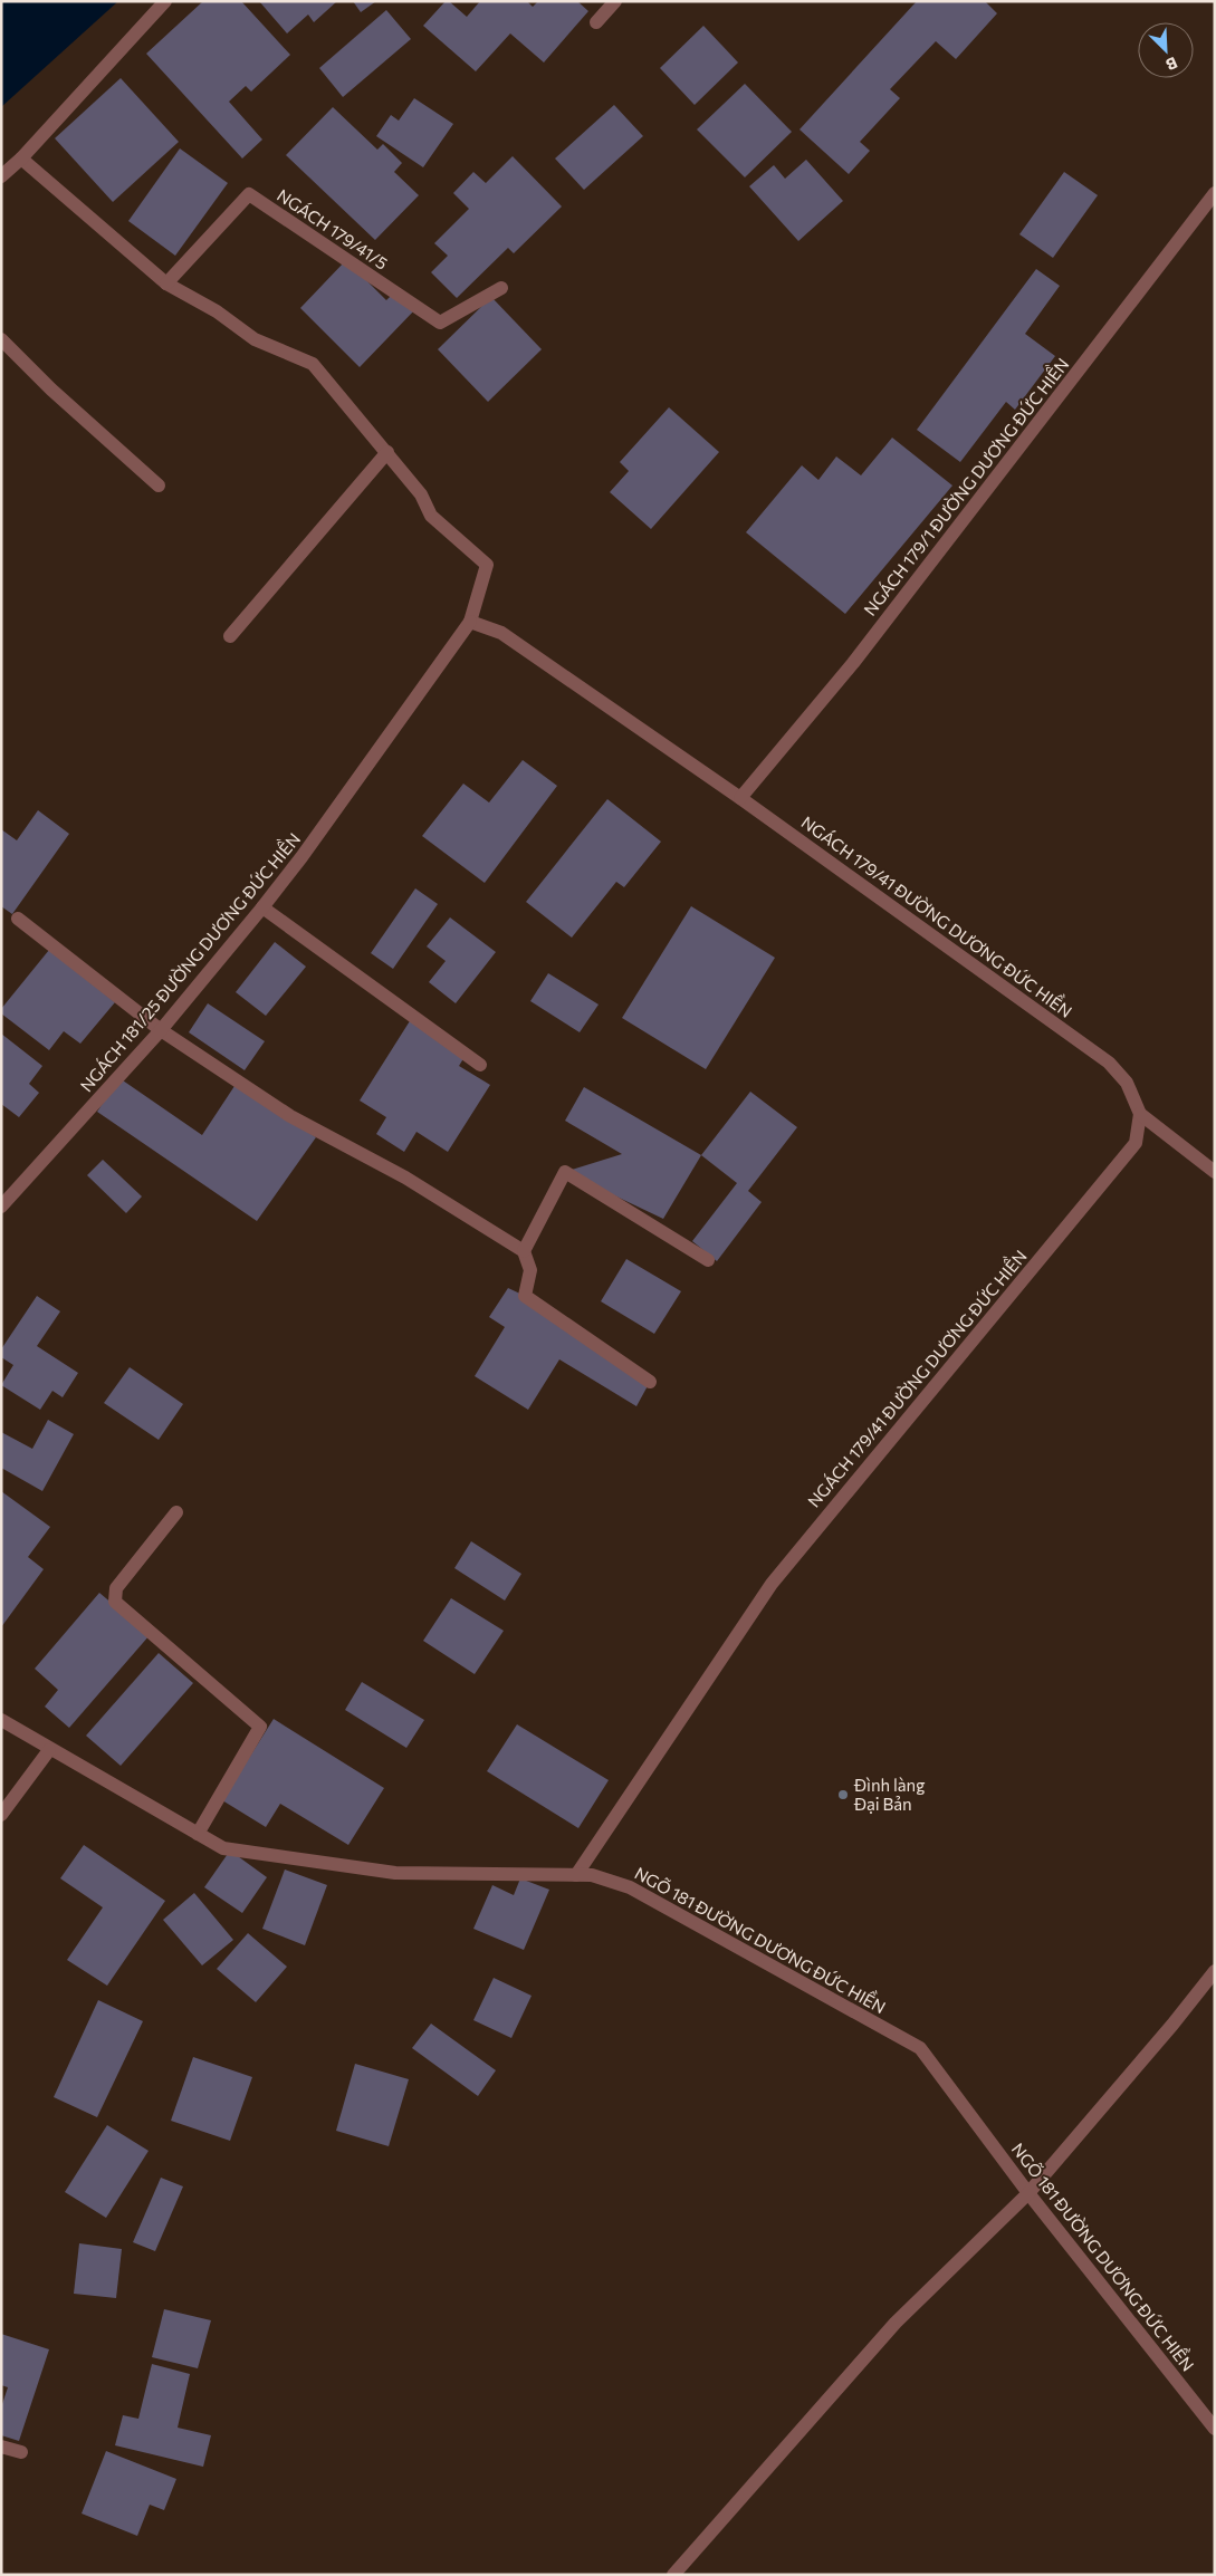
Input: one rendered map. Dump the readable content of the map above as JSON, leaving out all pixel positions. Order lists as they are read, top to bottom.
{
  "streets": {
    "street": [
      "NGÁCH 179/41/5",
      "NGÁCH 179/1 ĐƯỜNG DƯƠNG ĐỨC HIỀN",
      "NGÁCH 179/41 ĐƯỜNG DƯƠNG ĐỨC HIỀN",
      "NGÁCH 181/25 ĐƯỜNG DƯƠNG ĐỨC HIỀN",
      "NGÕ 181 ĐƯỜNG DƯƠNG ĐỨC HIỀN"
    ]
  },
  "crossings": [
    ["NGÁCH 179/1 ĐƯỜNG DƯƠNG ĐỨC HIỀN", "NGÁCH 179/41 ĐƯỜNG DƯƠNG ĐỨC HIỀN"],
    ["NGÁCH 179/41 ĐƯỜNG DƯƠNG ĐỨC HIỀN", "NGÁCH 181/25 ĐƯỜNG DƯƠNG ĐỨC HIỀN"],
    ["NGÁCH 179/41 ĐƯỜNG DƯƠNG ĐỨC HIỀN", "NGÕ 181 ĐƯỜNG DƯƠNG ĐỨC HIỀN"]
  ],
  "places": ["Đình làng Đại Bản"],
  "north": "bottom right"
}
